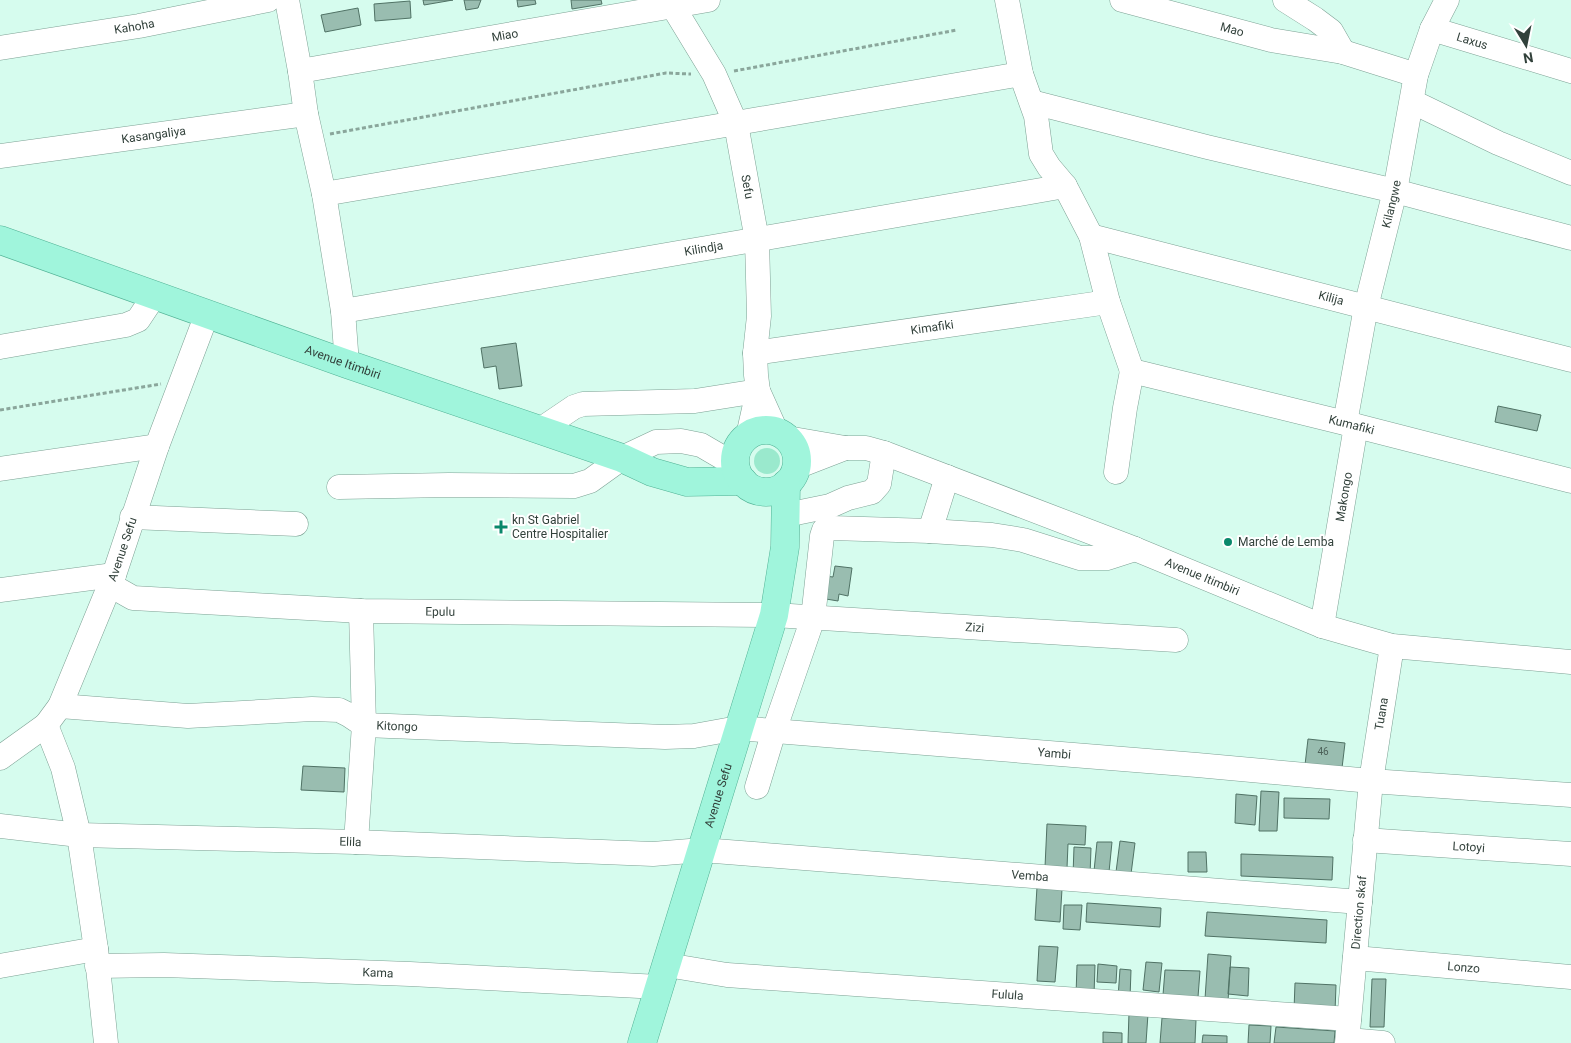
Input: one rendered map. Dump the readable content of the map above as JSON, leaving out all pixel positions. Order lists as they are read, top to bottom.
{
  "streets": {
    "main road": ["Avenue Itimbiri", "Avenue Sefu"],
    "street": [
      "Kahoha",
      "Mao",
      "Miao",
      "Laxus",
      "Kasangaliya",
      "Sefu",
      "Kilangwe",
      "Kilindja",
      "Kilija",
      "Kimafiki",
      "Kumafiki",
      "Makongo",
      "Epulu",
      "Zizi",
      "Tuana",
      "Kitongo",
      "Yambi",
      "Elila",
      "Lotoyi",
      "Vemba",
      "Direction skaf",
      "Lonzo",
      "Kama",
      "Fulula"
    ]
  },
  "crossings": [
    ["Mao", "Kilangwe"],
    ["Miao", "Sefu"],
    ["Laxus", "Kilangwe"],
    ["Sefu", "Kilindja"],
    ["Sefu", "Kimafiki"],
    ["Kilangwe", "Kilija"],
    ["Kilangwe", "Kumafiki"],
    ["Kilangwe", "Makongo"],
    ["Avenue Itimbiri", "Makongo"],
    ["Avenue Itimbiri", "Avenue Sefu"],
    ["Avenue Itimbiri", "Tuana"],
    ["Kumafiki", "Makongo"],
    ["Avenue Sefu", "Epulu"],
    ["Avenue Sefu", "Zizi"],
    ["Avenue Sefu", "Kitongo"],
    ["Avenue Sefu", "Yambi"],
    ["Avenue Sefu", "Elila"],
    ["Avenue Sefu", "Vemba"],
    ["Avenue Sefu", "Kama"],
    ["Avenue Sefu", "Fulula"],
    ["Epulu", "Zizi"],
    ["Tuana", "Yambi"],
    ["Tuana", "Direction skaf"],
    ["Kitongo", "Yambi"],
    ["Yambi", "Direction skaf"],
    ["Elila", "Vemba"],
    ["Lotoyi", "Direction skaf"],
    ["Vemba", "Direction skaf"],
    ["Direction skaf", "Lonzo"],
    ["Direction skaf", "Fulula"],
    ["Kama", "Fulula"]
  ],
  "places": {
    "health": ["kn St Gabriel Centre Hospitalier"],
    "other": ["Marché de Lemba"]
  },
  "house_numbers": ["46"],
  "north": "bottom"
}
